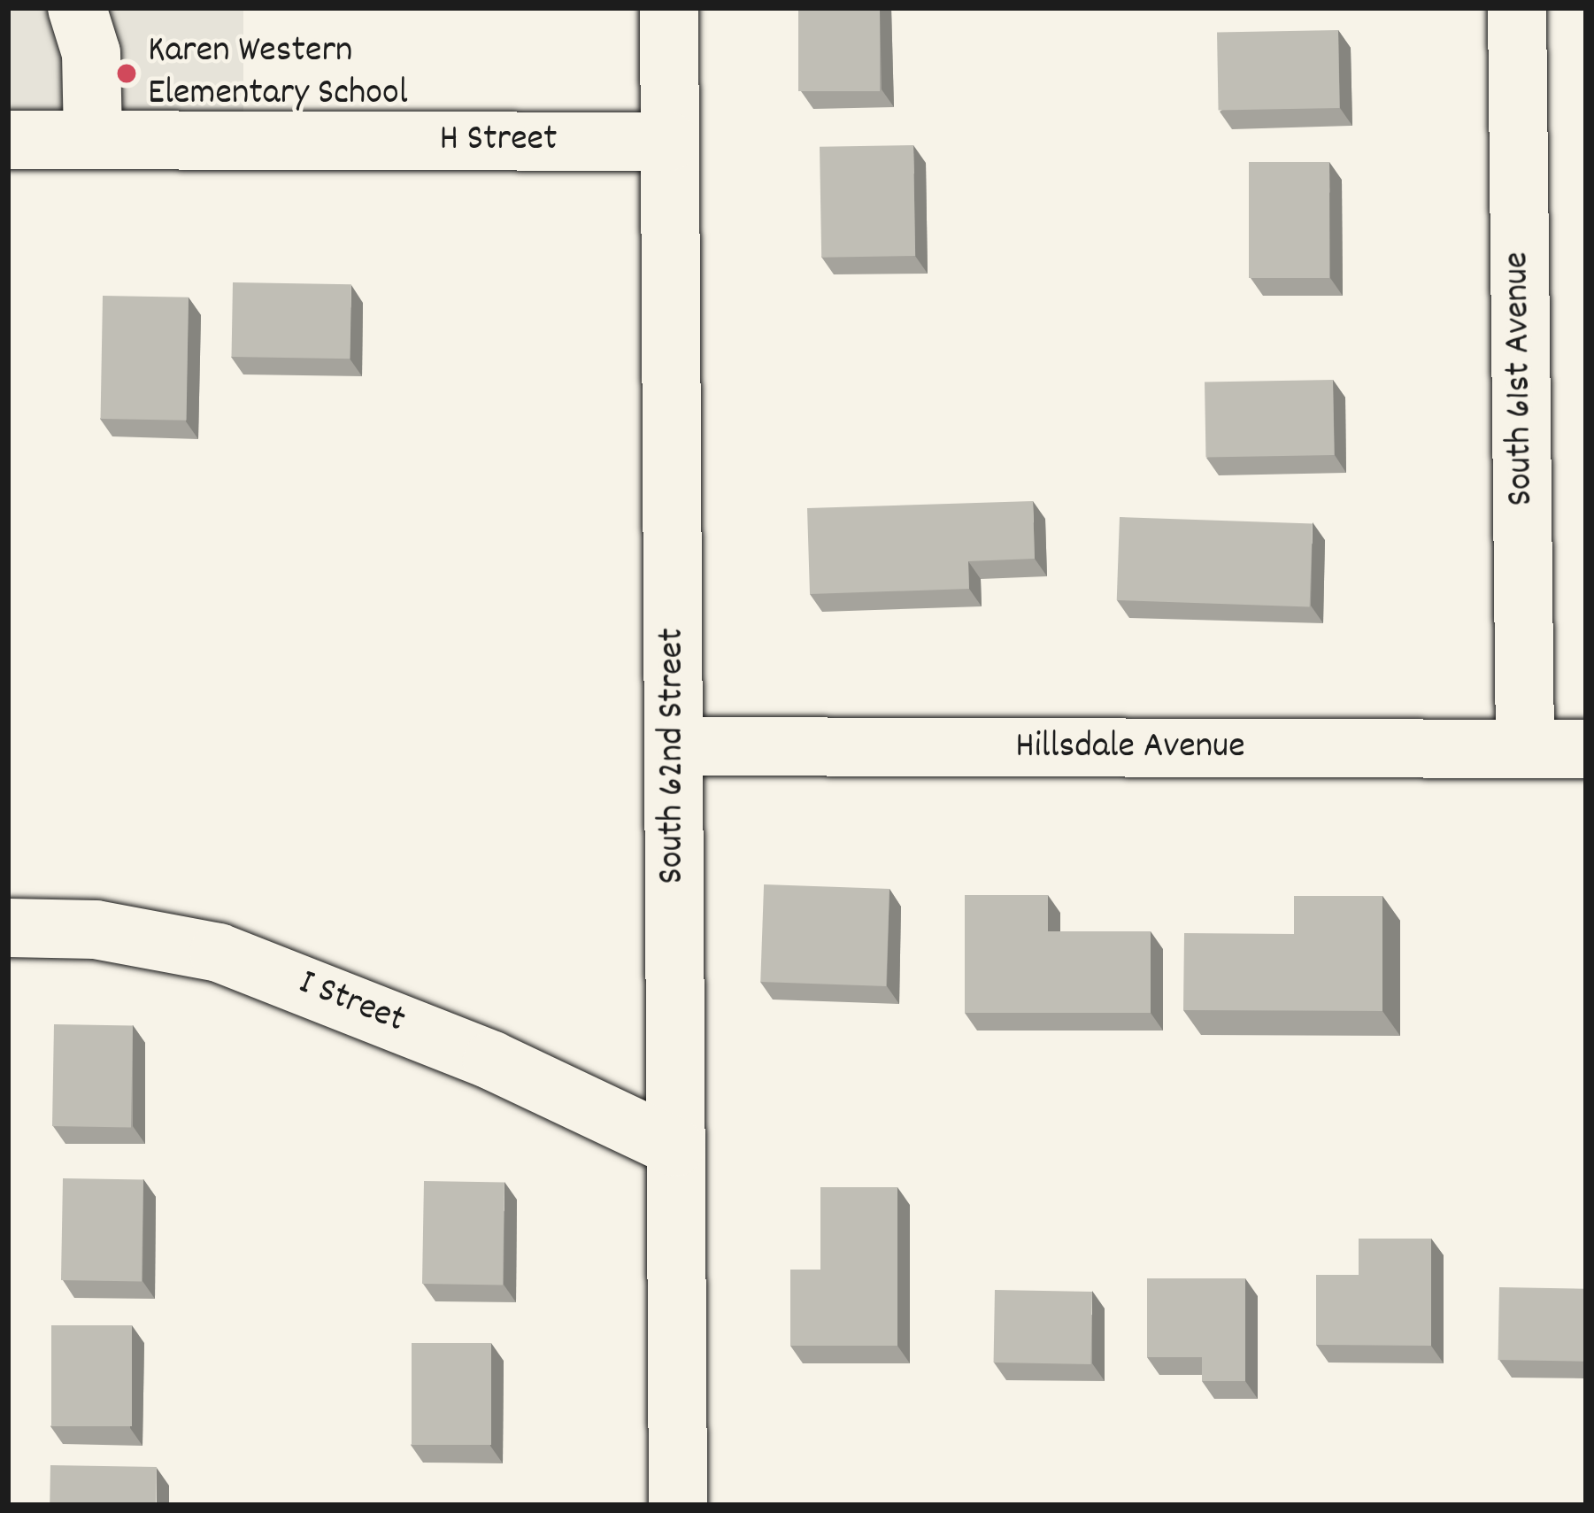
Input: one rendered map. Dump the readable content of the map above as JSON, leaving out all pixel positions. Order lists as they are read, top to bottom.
{
  "streets": {
    "street": [
      "H Street",
      "South 61st Avenue",
      "Hillsdale Avenue",
      "South 62nd Street",
      "I Street"
    ]
  },
  "crossings": [
    ["H Street", "South 62nd Street"],
    ["South 61st Avenue", "Hillsdale Avenue"],
    ["Hillsdale Avenue", "South 62nd Street"],
    ["South 62nd Street", "I Street"]
  ],
  "places": ["Karen Western Elementary School"]
}
